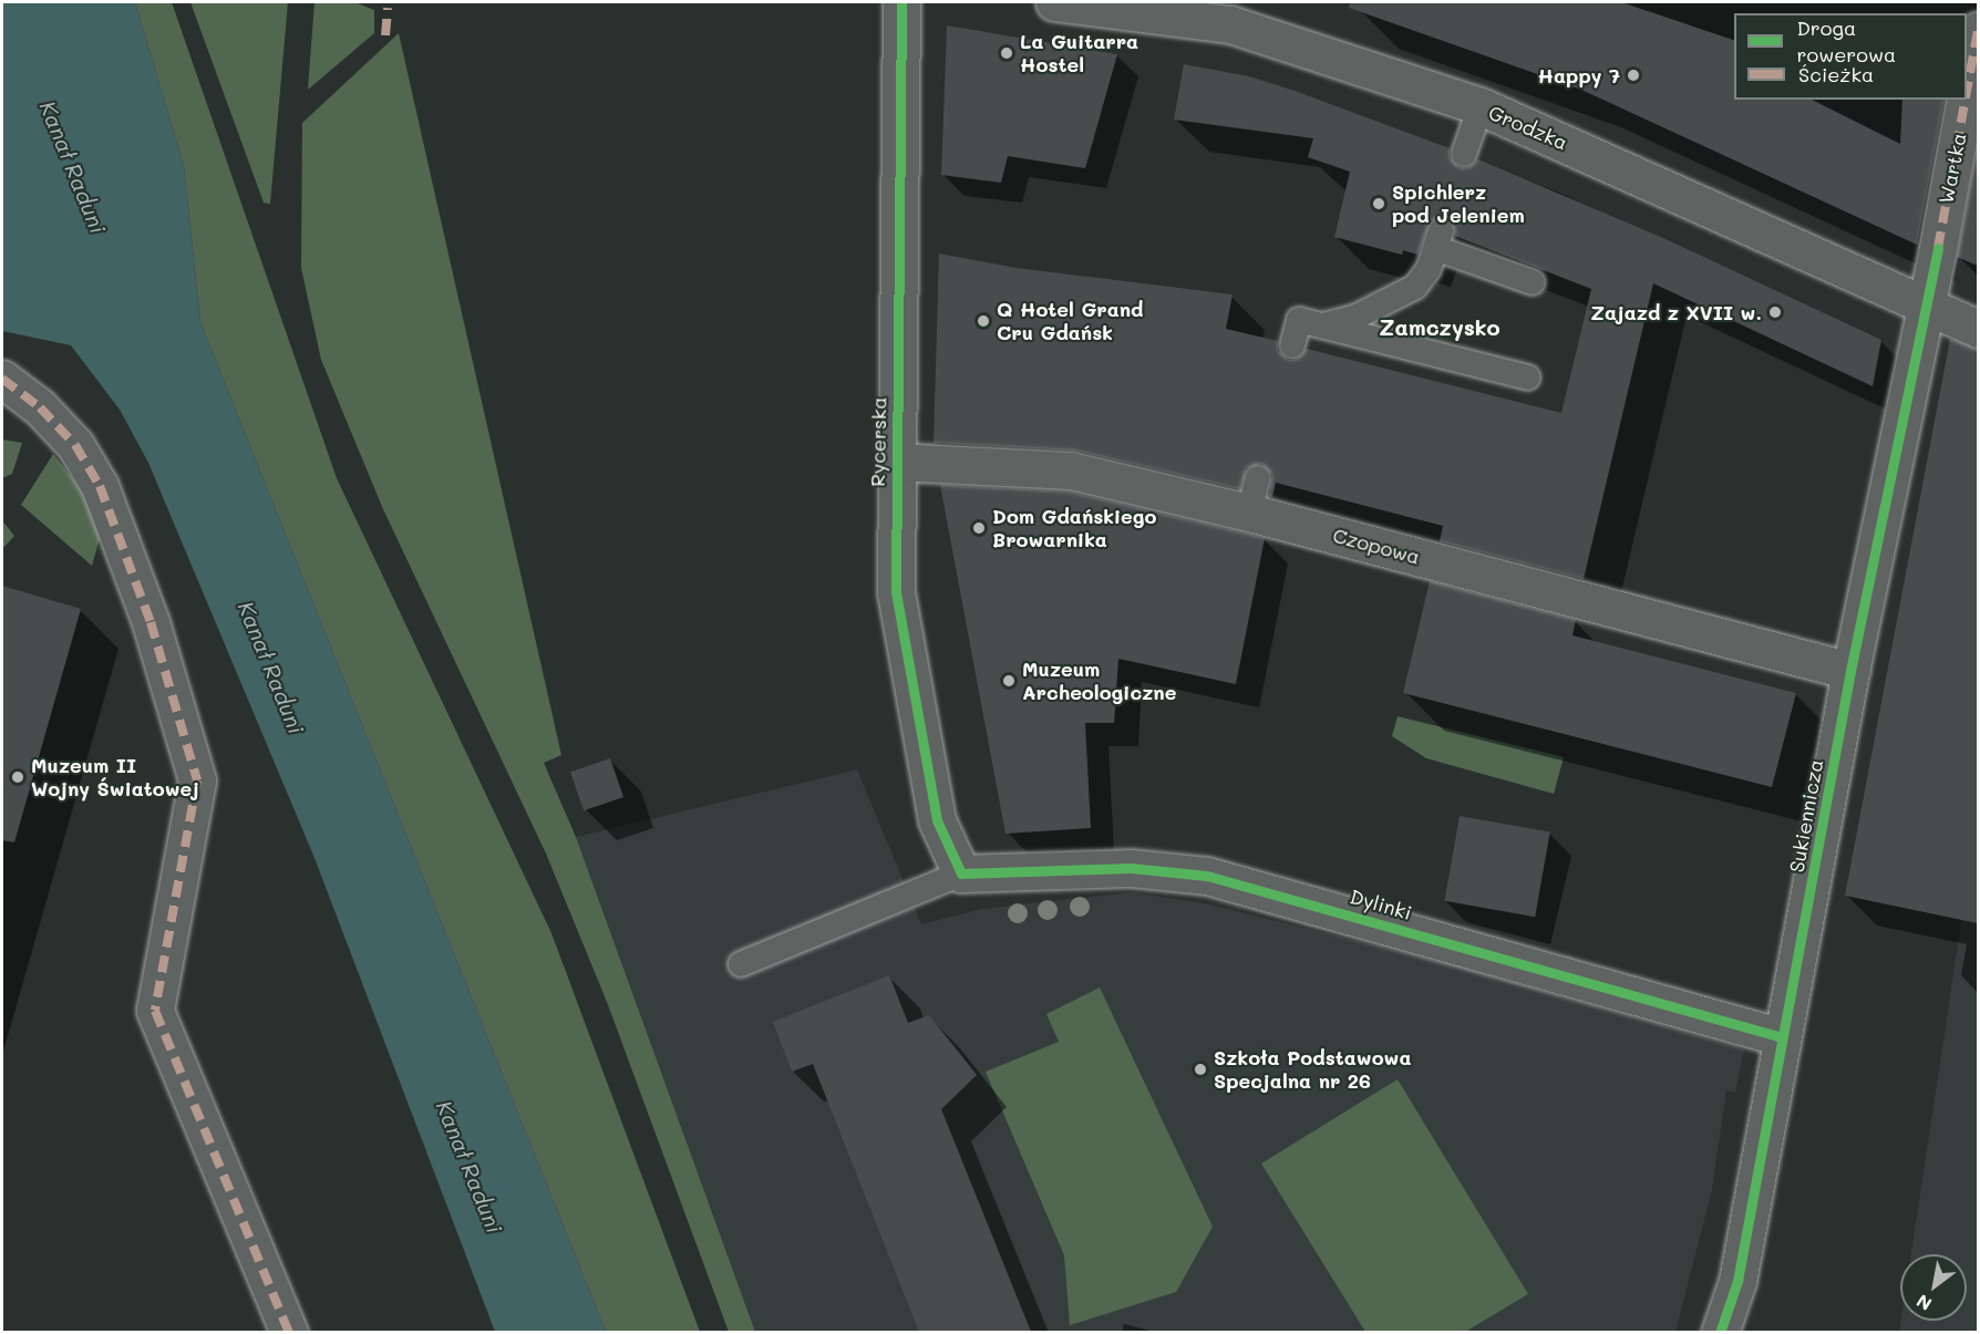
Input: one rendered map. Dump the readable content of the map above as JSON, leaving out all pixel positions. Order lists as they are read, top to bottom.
{
  "streets": {
    "street": [
      "Grodzka",
      "Wartka",
      "Rycerska",
      "Czopowa",
      "Sukiennicza",
      "Dylinki"
    ]
  },
  "crossings": [
    ["Grodzka", "Wartka"],
    ["Grodzka", "Sukiennicza"],
    ["Wartka", "Sukiennicza"],
    ["Rycerska", "Czopowa"],
    ["Rycerska", "Dylinki"],
    ["Czopowa", "Sukiennicza"],
    ["Sukiennicza", "Dylinki"]
  ],
  "districts": ["Zamczysko"],
  "water": ["Kanał Raduni"],
  "places": [
    "La Guitarra Hostel",
    "Happy 7",
    "Spichlerz pod Jeleniem",
    "Zajazd z XVII w.",
    "Q Hotel Grand Cru Gdańsk",
    "Dom Gdańskiego Browarnika",
    "Muzeum Archeologiczne",
    "Muzeum II Wojny Światowej",
    "Szkoła Podstawowa Specjalna nr 26"
  ],
  "legend": ["Droga rowerowa", "Ścieżka"],
  "north": "bottom left"
}
